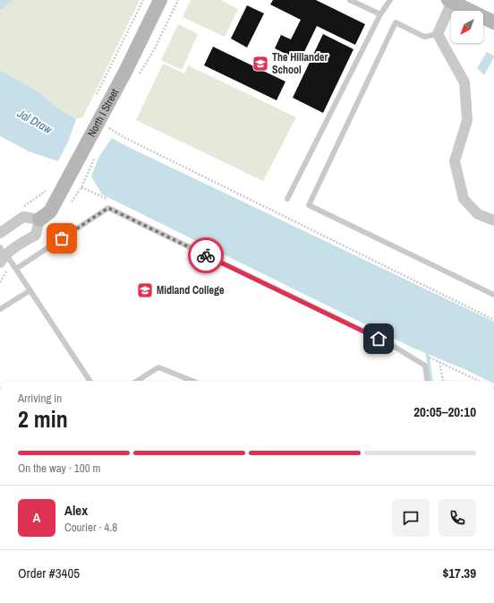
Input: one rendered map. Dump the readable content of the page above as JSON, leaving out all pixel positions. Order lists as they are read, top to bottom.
{
  "streets": {
    "street": ["North I Street"]
  },
  "water": ["Jal Draw"],
  "places": {
    "school or university": ["The Hillander School", "Midland College"]
  },
  "north": "bottom left",
  "page": {
    "heading": ["2 min", "Arriving in", "20:05–20:10"],
    "panel": [
      "Alex",
      "Courier · 4.8",
      "Order #3405",
      "$17.39"
    ],
    "bar": "On the way · 100 m",
    "round": "A"
  }
}
